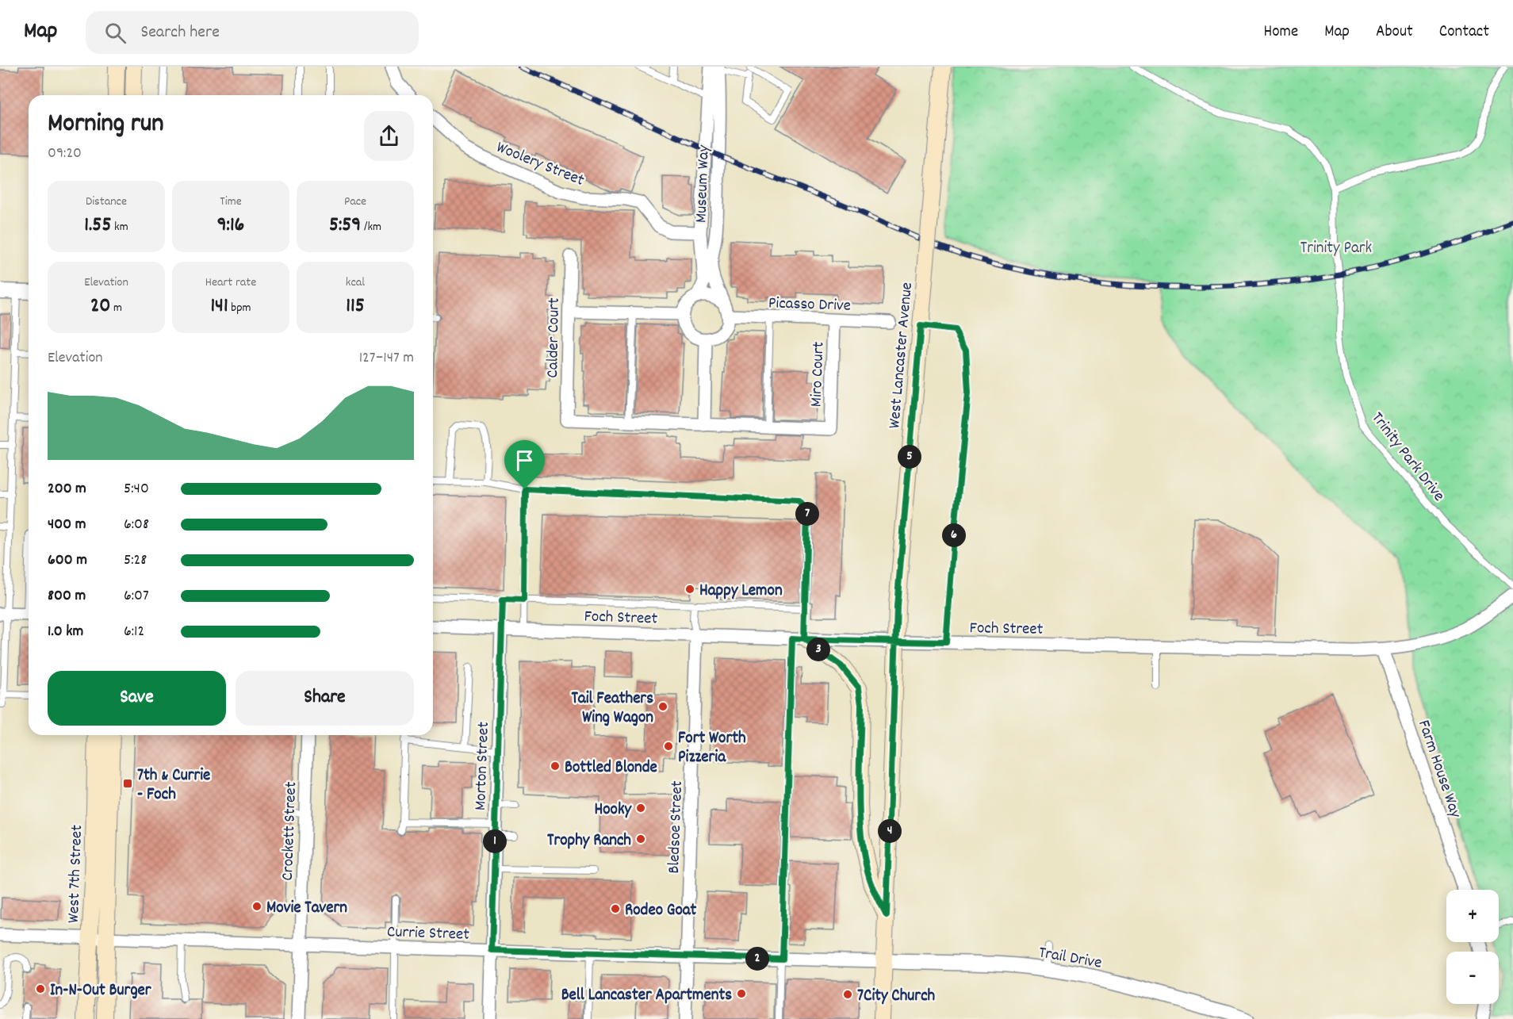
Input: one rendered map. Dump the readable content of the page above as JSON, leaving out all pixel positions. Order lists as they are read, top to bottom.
{
  "streets": {
    "main road": ["West Lancaster Avenue", "West 7th Street"],
    "street": [
      "Woolery Street",
      "Museum Way",
      "Picasso Drive",
      "Calder Court",
      "Miro Court",
      "Foch Street",
      "Morton Street",
      "Farm House Way",
      "Bledsoe Street",
      "Crockett Street",
      "Currie Street",
      "Trail Drive"
    ],
    "lane": ["Trinity Park Drive"]
  },
  "crossings": [
    ["Woolery Street", "Museum Way"],
    ["Museum Way", "Picasso Drive"],
    ["Picasso Drive", "Miro Court"],
    ["West Lancaster Avenue", "Currie Street"],
    ["West Lancaster Avenue", "Trail Drive"],
    ["Foch Street", "Morton Street"],
    ["Foch Street", "Farm House Way"],
    ["Foch Street", "Bledsoe Street"],
    ["Morton Street", "Currie Street"],
    ["Bledsoe Street", "Currie Street"],
    ["Crockett Street", "Currie Street"],
    ["West 7th Street", "Currie Street"],
    ["Currie Street", "Trail Drive"]
  ],
  "parks": ["Trinity Park"],
  "places": {
    "other": [
      "Happy Lemon",
      "Tail Feathers Wing Wagon",
      "Fort Worth Pizzeria",
      "Bottled Blonde",
      "Hooky",
      "Trophy Ranch",
      "Movie Tavern",
      "Rodeo Goat",
      "In-N-Out Burger",
      "Bell Lancaster Apartments",
      "7City Church"
    ],
    "transit": ["7th & Currie - Foch"]
  },
  "page": {
    "header": "Map",
    "search": "Search here",
    "nav": [
      "Home",
      "Map",
      "About",
      "Contact"
    ],
    "heading": ["Morning run", "09:20"],
    "stats": [
      ["Distance", "1.55 km"],
      ["Time", "9:16"],
      ["Pace", "5:59 /km"],
      ["Elevation", "20 m"],
      ["Heart rate", "141 bpm"],
      ["kcal", "115"]
    ],
    "chart": ["Elevation", "127–147 m"],
    "pins": [
      "5",
      "7",
      "6",
      "3",
      "4",
      "1",
      "2"
    ],
    "list": [
      {
        "name": "200 m",
        "note": "5:40"
      },
      {
        "name": "400 m",
        "note": "6:08"
      },
      {
        "name": "600 m",
        "note": "5:28"
      },
      {
        "name": "800 m",
        "note": "6:07"
      },
      {
        "name": "1.0 km",
        "note": "6:12"
      }
    ],
    "buttons": ["Save", "Share"],
    "map_buttons": ["+", "−"]
  }
}
